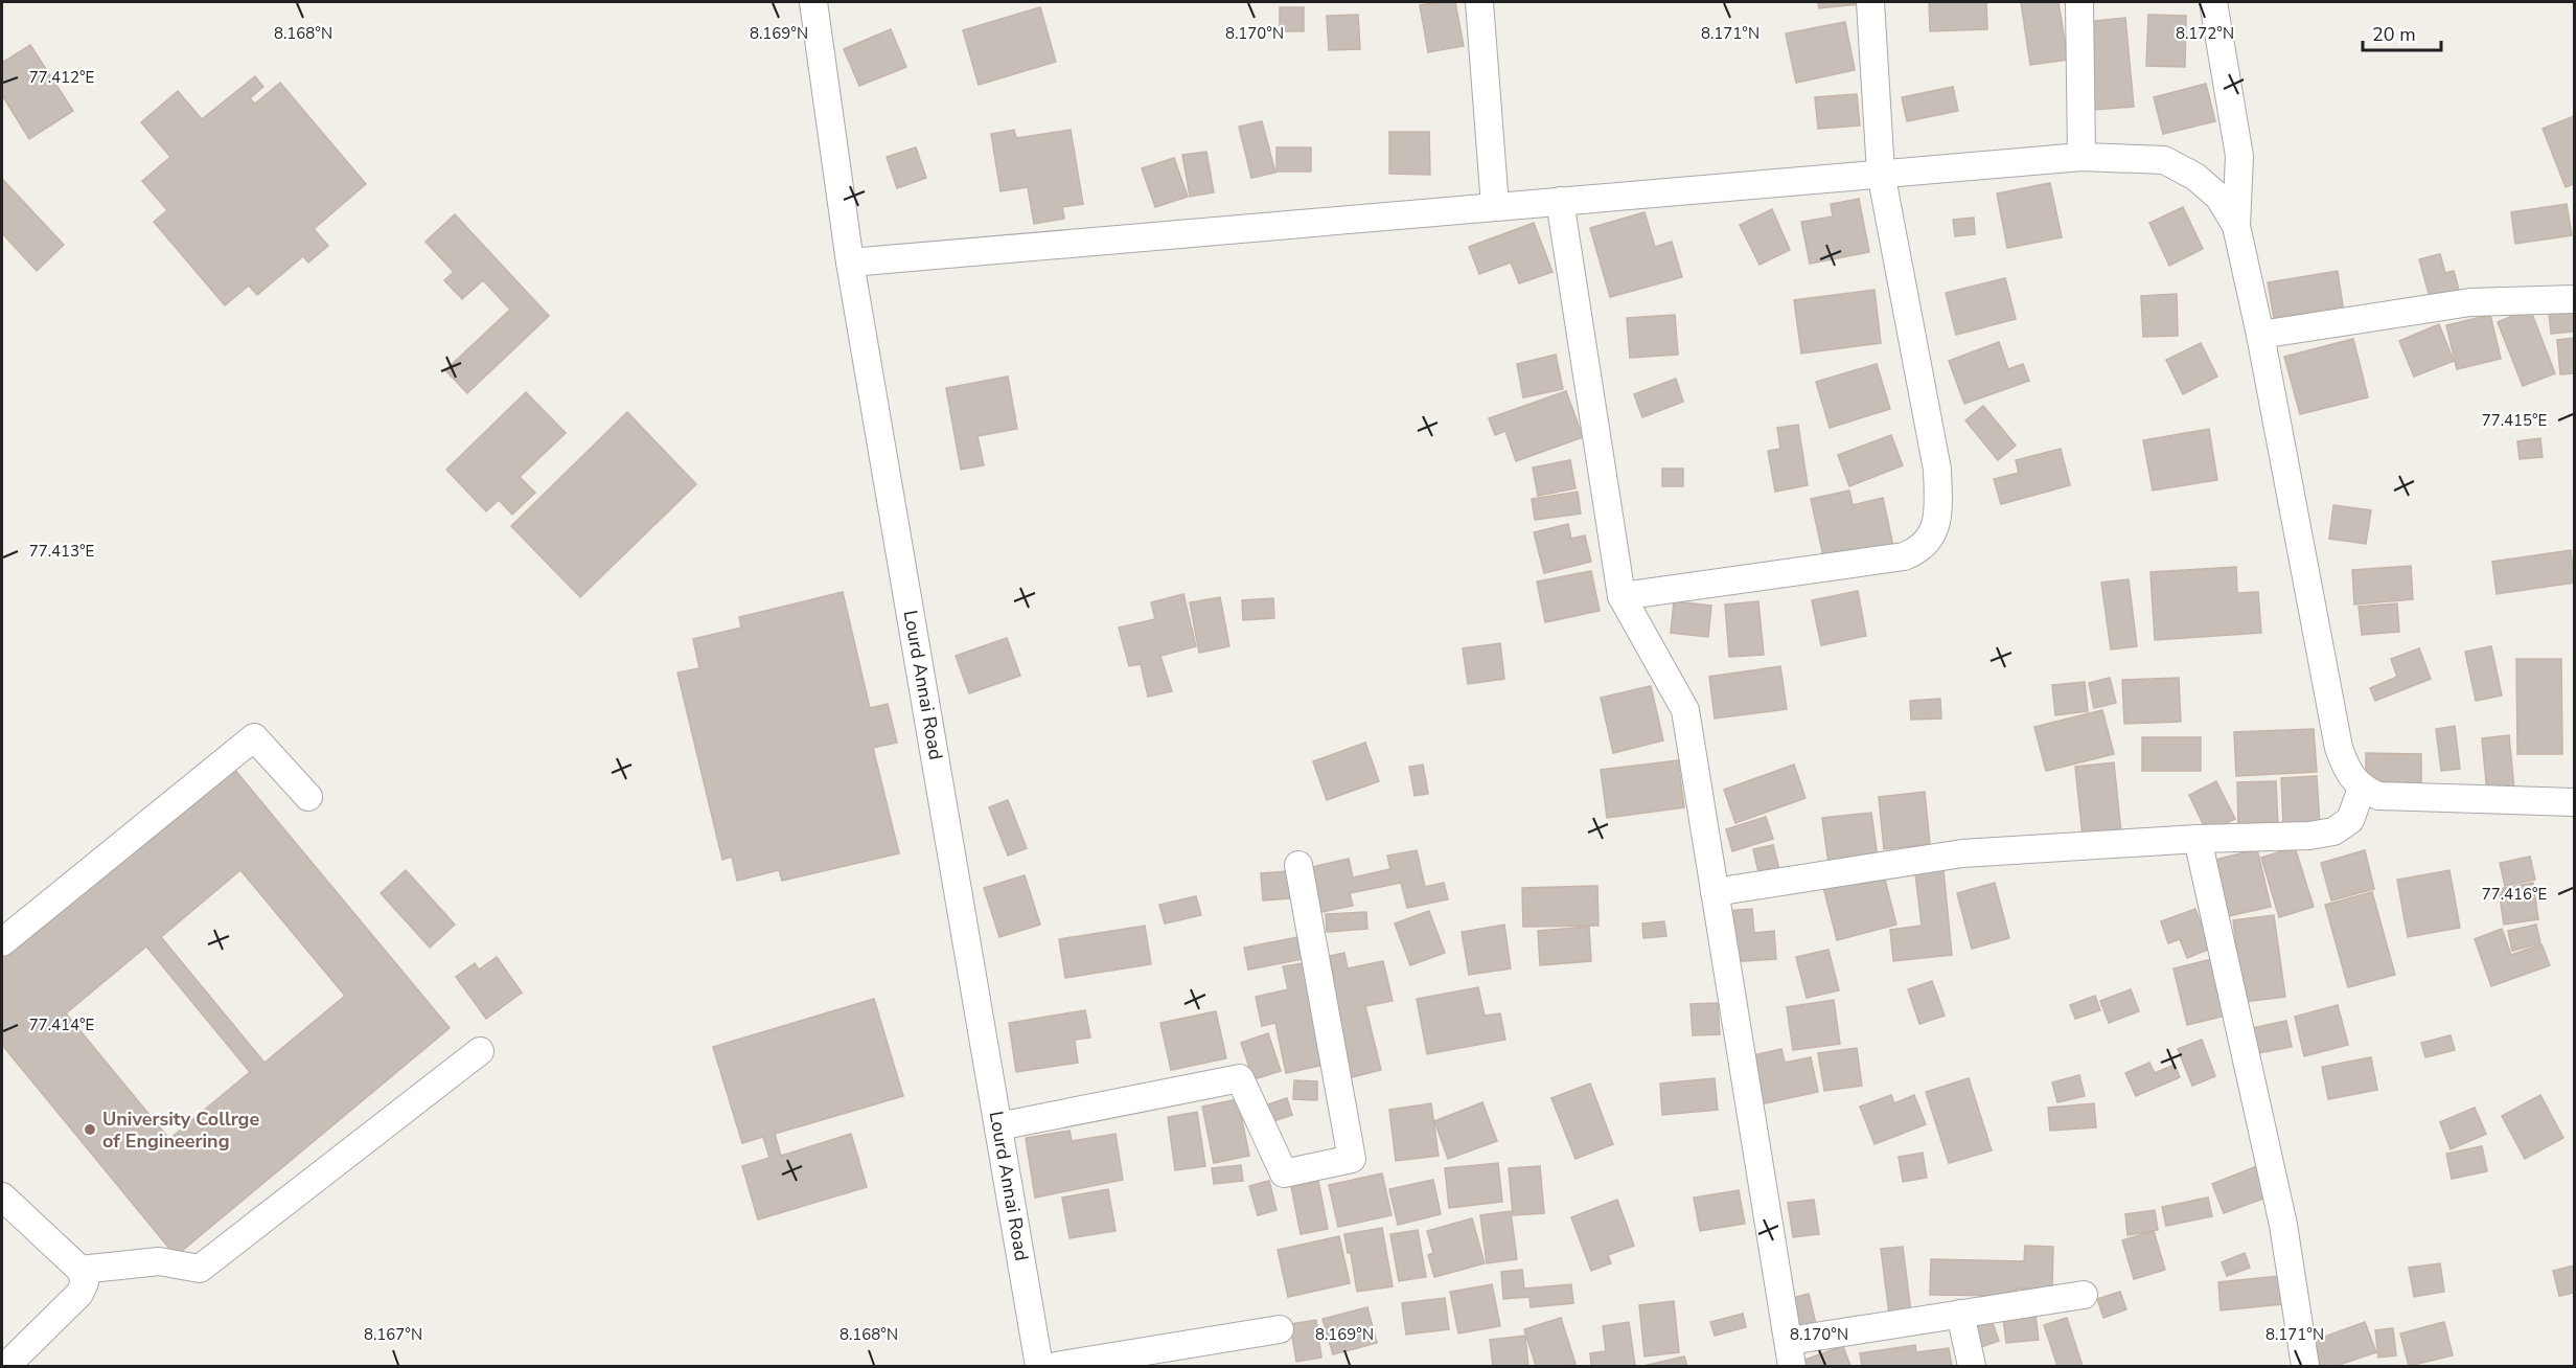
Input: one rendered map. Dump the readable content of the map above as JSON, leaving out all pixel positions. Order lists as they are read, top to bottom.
{
  "streets": {
    "street": ["Lourd Annai Road"]
  },
  "places": ["University Collrge of Engineering"],
  "scale_bar": "20 m",
  "coordinates": [
    "8.168°N",
    "8.169°N",
    "8.170°N",
    "8.171°N",
    "8.172°N",
    "77.412°E",
    "77.415°E",
    "77.413°E",
    "77.416°E",
    "77.414°E",
    "8.167°N"
  ]
}
